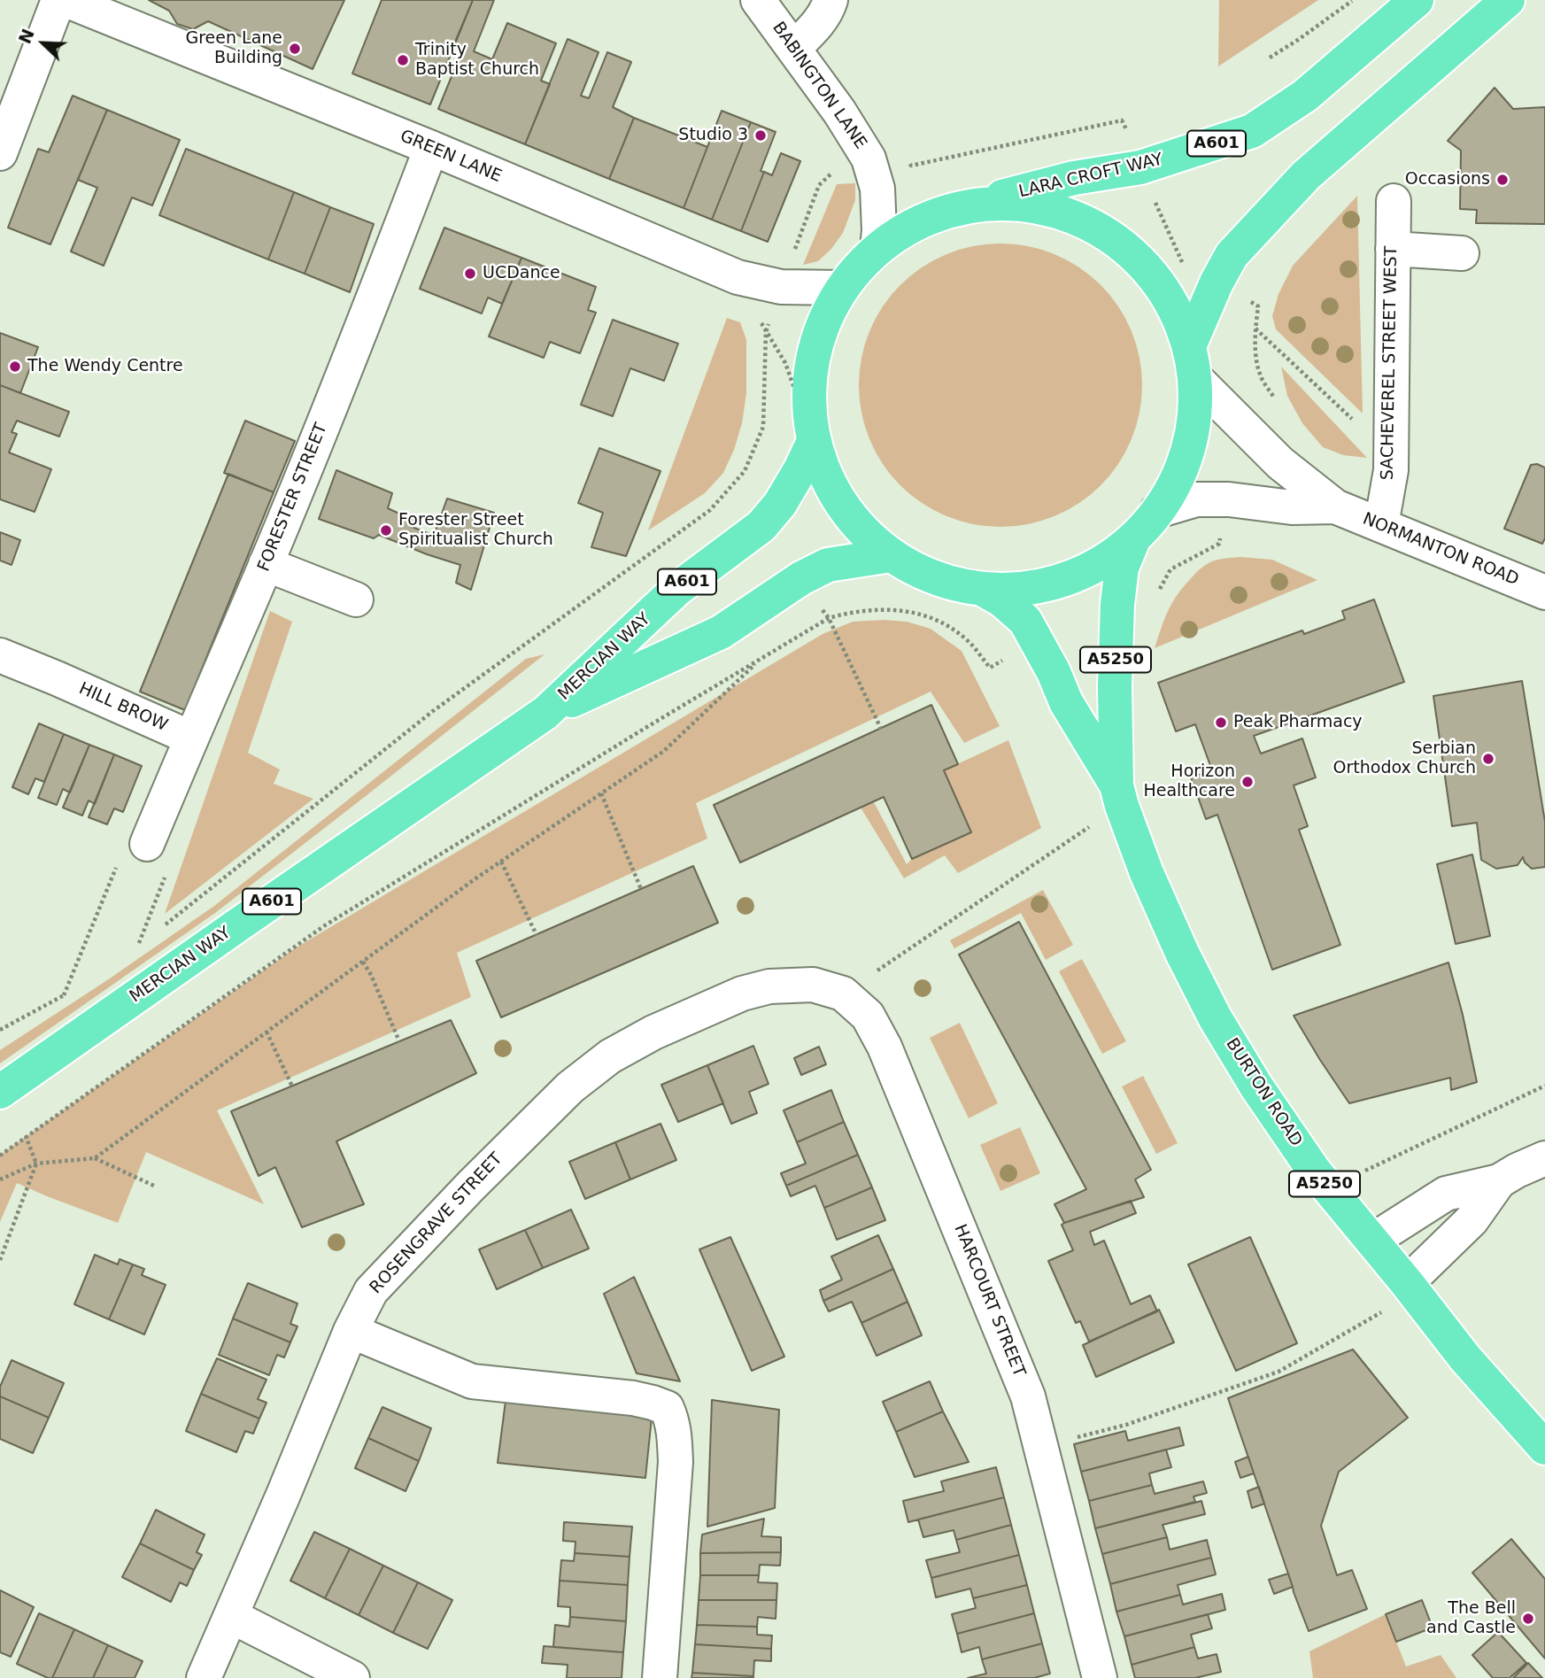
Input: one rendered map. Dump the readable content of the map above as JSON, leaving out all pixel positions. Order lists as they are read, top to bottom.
{
  "streets": {
    "main road": [
      "A601",
      "LARA CROFT WAY",
      "MERCIAN WAY",
      "A5250",
      "BURTON ROAD"
    ],
    "street": [
      "BABINGTON LANE",
      "GREEN LANE",
      "SACHEVEREL STREET WEST",
      "FORESTER STREET",
      "NORMANTON ROAD",
      "HILL BROW",
      "ROSENGRAVE STREET",
      "HARCOURT STREET"
    ]
  },
  "crossings": [
    ["BABINGTON LANE", "A601"],
    ["A601", "GREEN LANE"],
    ["A601", "LARA CROFT WAY"],
    ["A601", "MERCIAN WAY"],
    ["A601", "BURTON ROAD"],
    ["GREEN LANE", "FORESTER STREET"],
    ["SACHEVEREL STREET WEST", "NORMANTON ROAD"],
    ["FORESTER STREET", "HILL BROW"],
    ["ROSENGRAVE STREET", "HARCOURT STREET"]
  ],
  "places": [
    "Green Lane Building",
    "Trinity Baptist Church",
    "Studio 3",
    "Occasions",
    "UCDance",
    "The Wendy Centre",
    "Forester Street Spiritualist Church",
    "Peak Pharmacy",
    "Serbian Orthodox Church",
    "Horizon Healthcare",
    "The Bell and Castle"
  ],
  "north": "top left"
}
